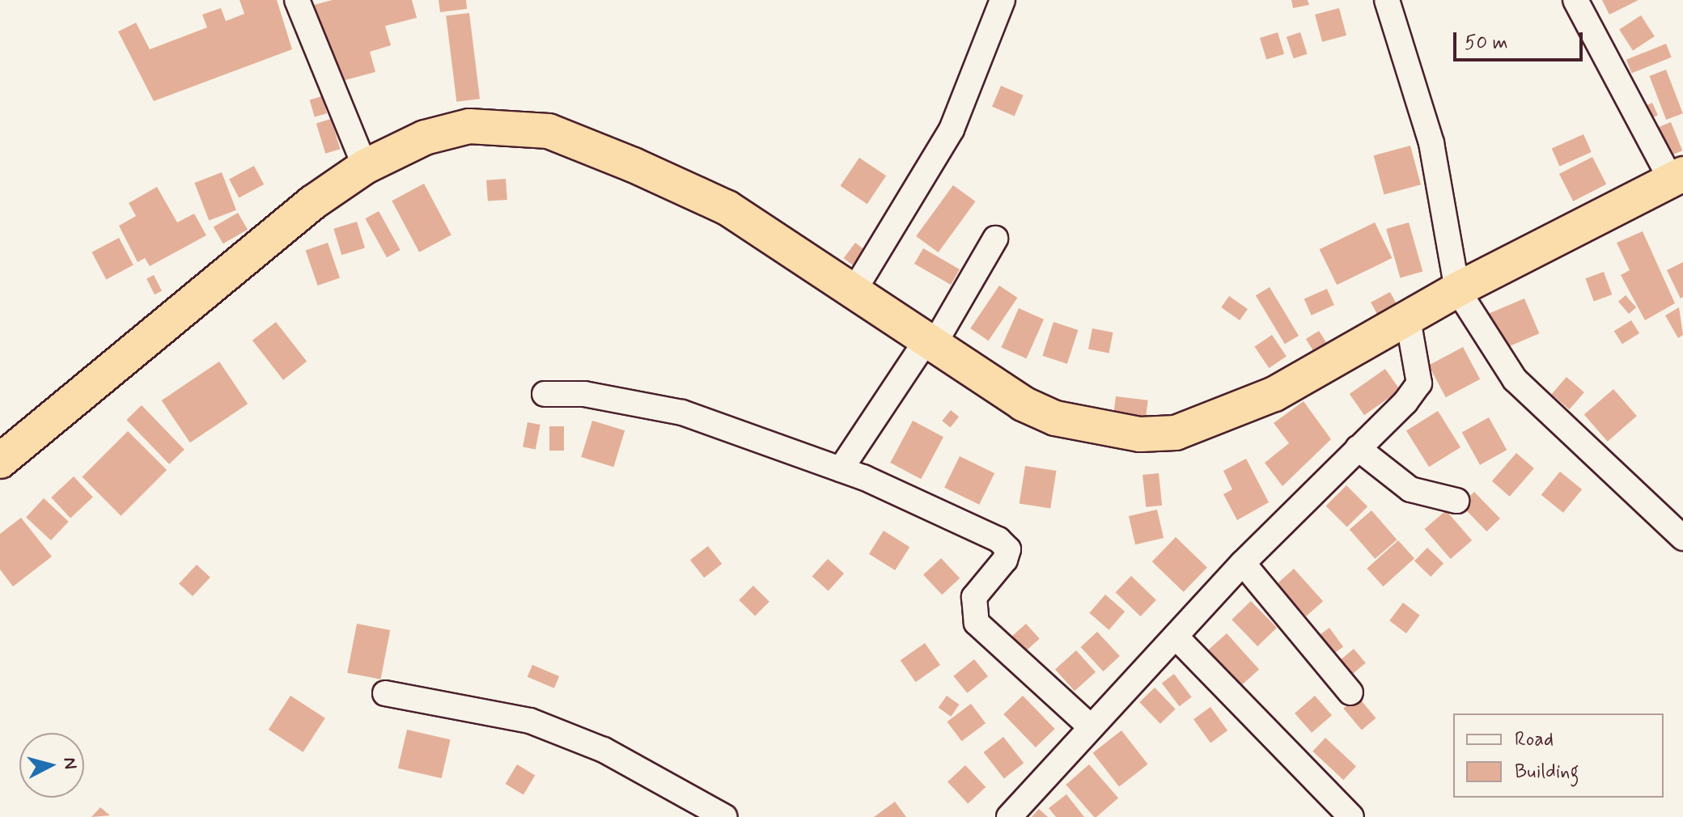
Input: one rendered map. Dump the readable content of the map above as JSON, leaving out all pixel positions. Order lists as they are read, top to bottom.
{
  "legend": ["Road", "Building"],
  "scale_bar": "50 m",
  "north": "right"
}
